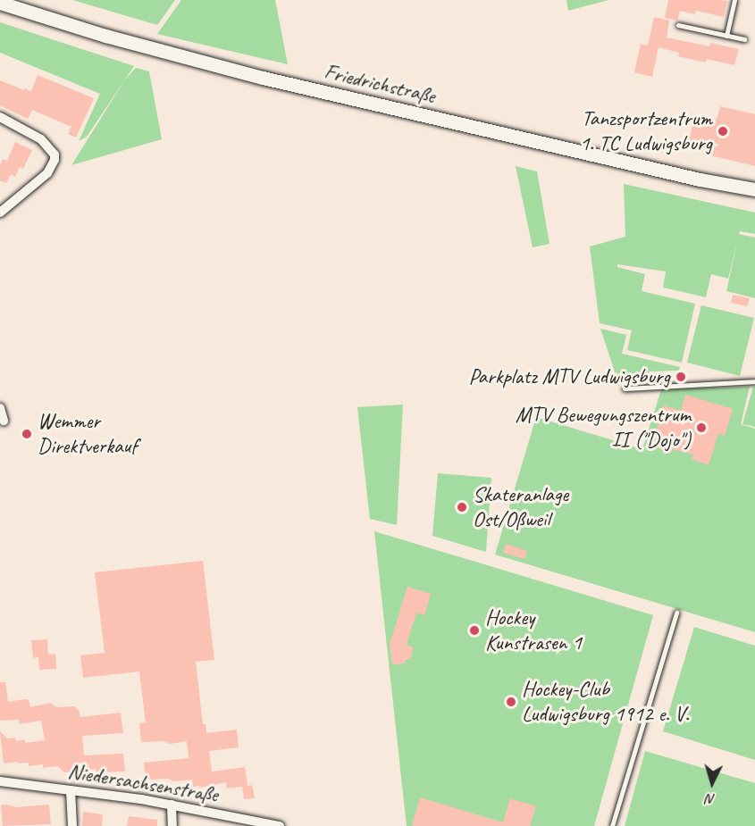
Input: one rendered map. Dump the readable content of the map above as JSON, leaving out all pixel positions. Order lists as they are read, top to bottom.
{
  "streets": {
    "main road": ["Friedrichstraße"],
    "street": ["Niedersachsenstraße"]
  },
  "places": [
    "Tanzsportzentrum 1. TC Ludwigsburg",
    "Parkplatz MTV Ludwigsburg",
    "MTV Bewegungszentrum II (\"Dojo\")",
    "Wemmer Direktverkauf",
    "Skateranlage Ost/Oßweil",
    "Hockey Kunstrasen 1",
    "Hockey-Club Ludwigsburg 1912 e. V."
  ],
  "north": "bottom"
}
